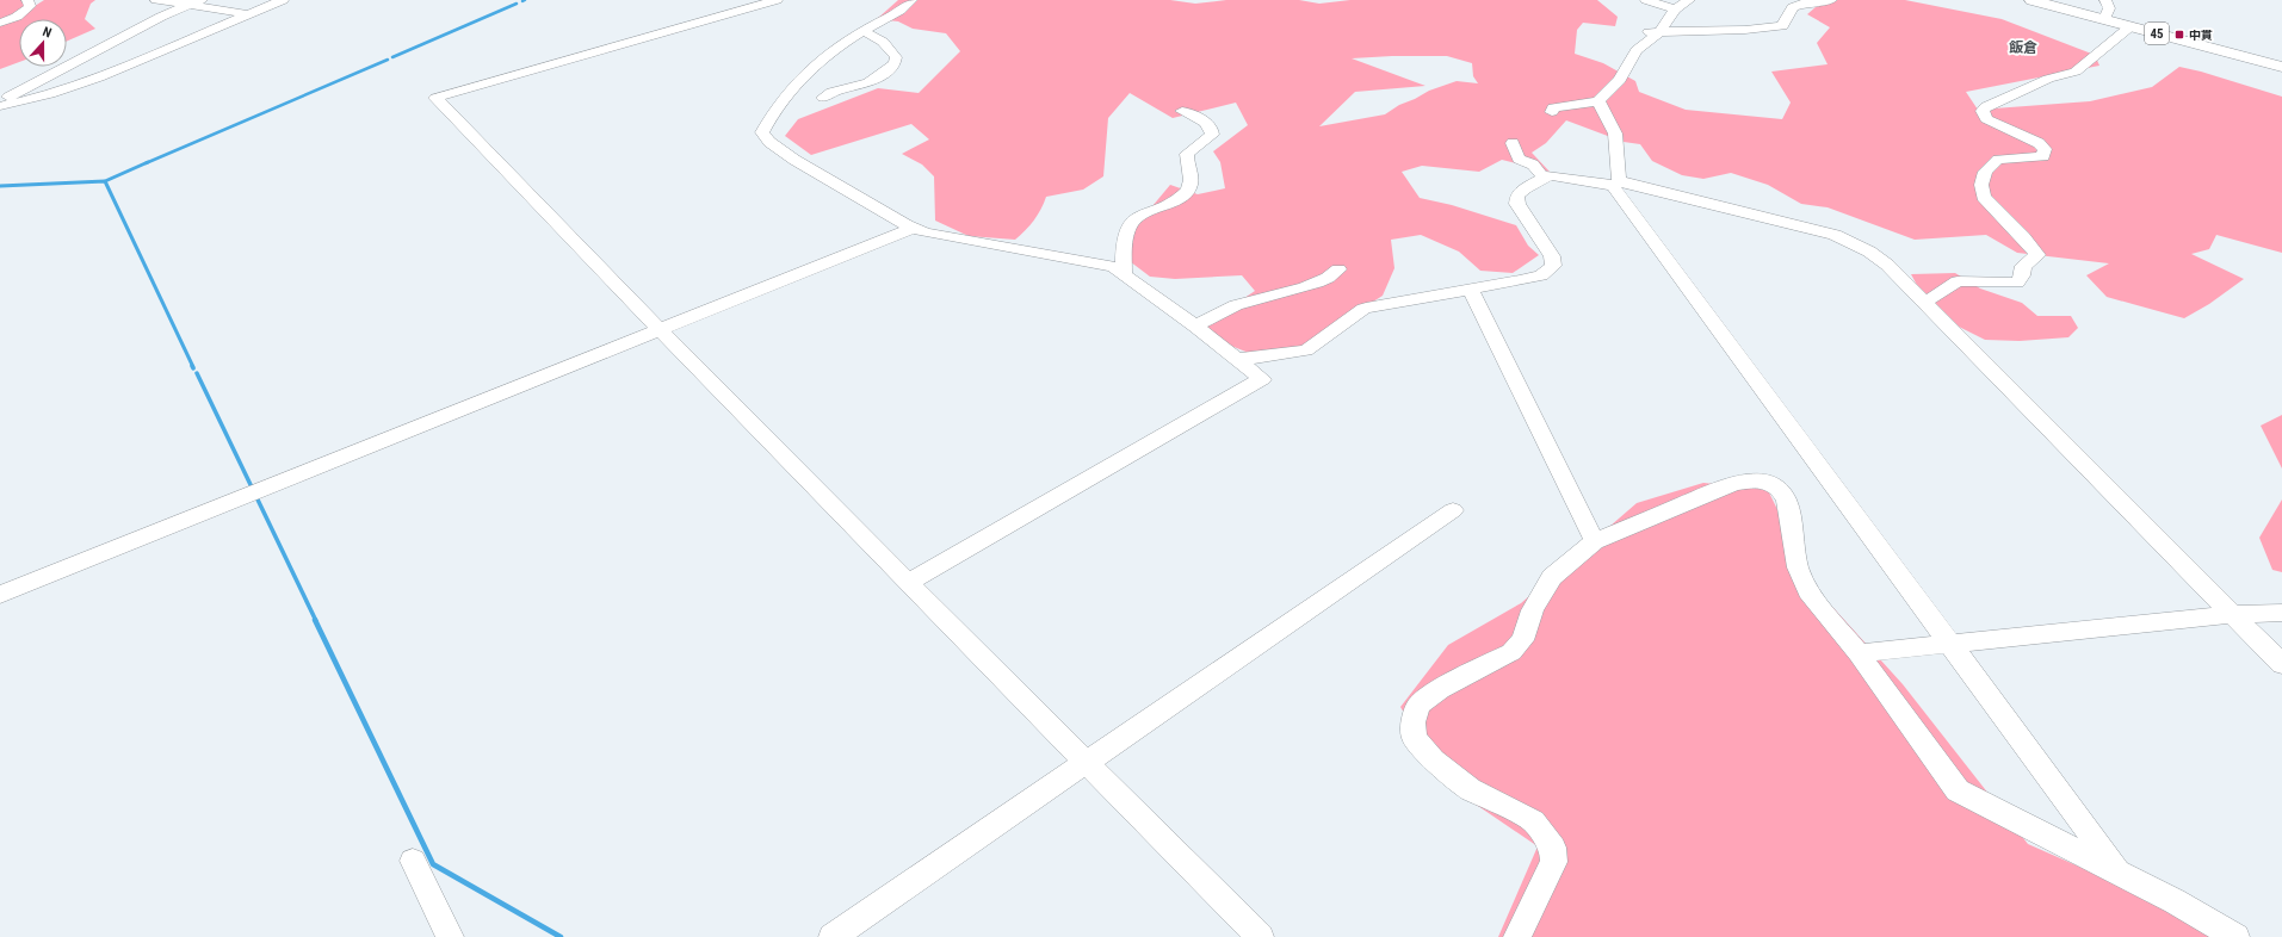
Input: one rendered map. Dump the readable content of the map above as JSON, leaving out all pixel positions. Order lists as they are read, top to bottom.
{
  "streets": {
    "main road": ["45"]
  },
  "districts": ["飯倉"],
  "places": {
    "transit": ["中貫"]
  },
  "north": "top"
}
